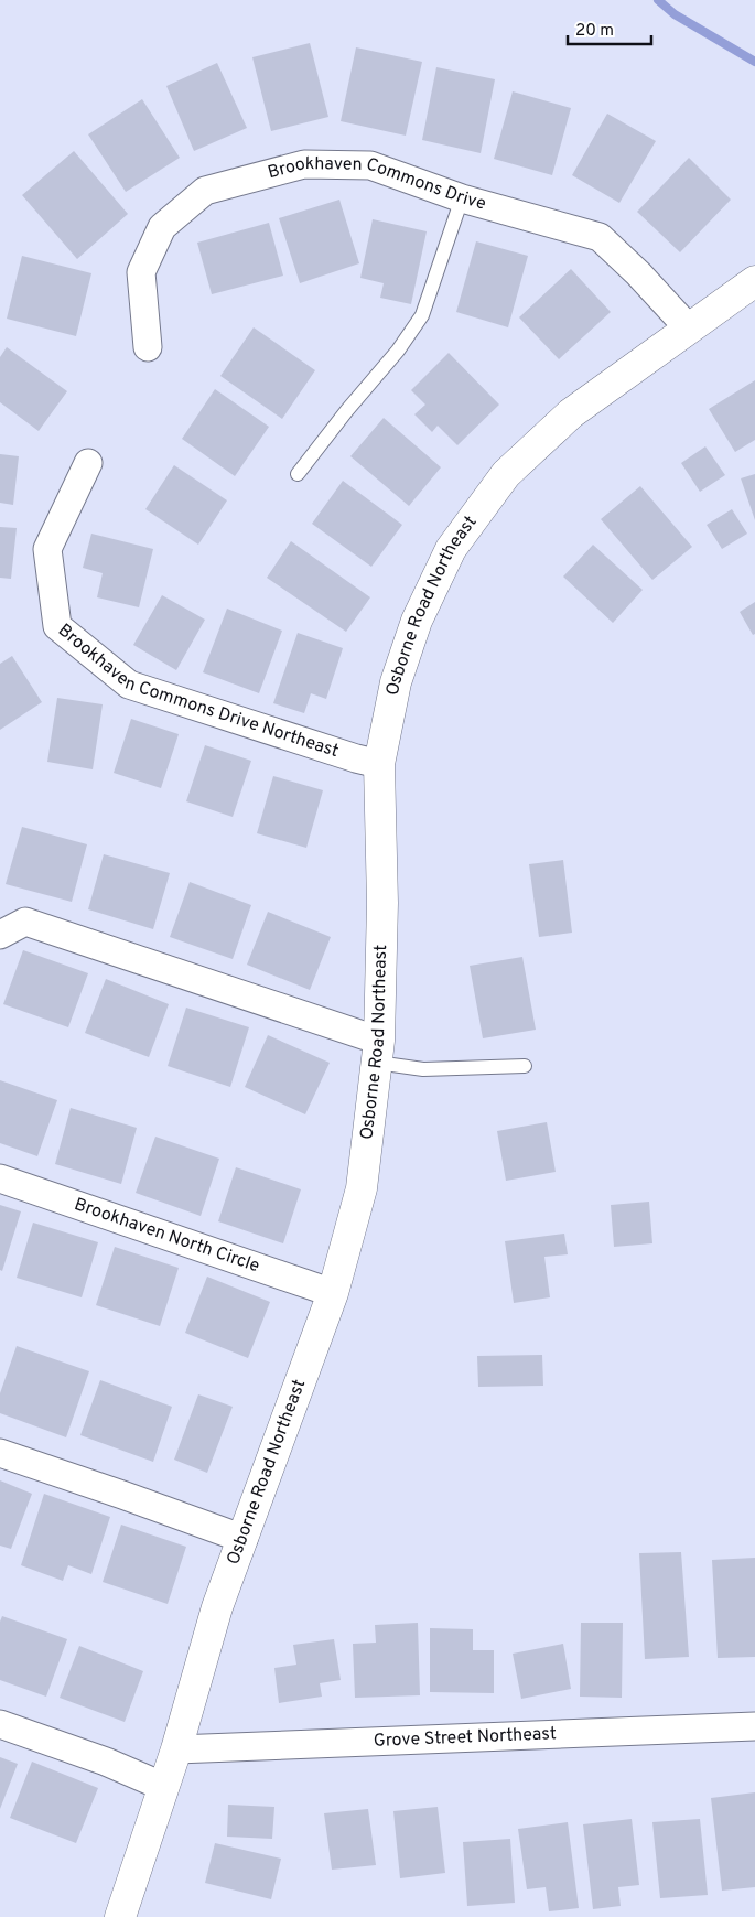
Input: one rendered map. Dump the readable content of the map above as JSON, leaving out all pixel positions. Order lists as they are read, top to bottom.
{
  "streets": {
    "street": [
      "Brookhaven Commons Drive",
      "Osborne Road Northeast",
      "Brookhaven Commons Drive Northeast",
      "Brookhaven North Circle",
      "Grove Street Northeast"
    ]
  },
  "crossings": [
    ["Brookhaven Commons Drive", "Osborne Road Northeast"],
    ["Osborne Road Northeast", "Brookhaven Commons Drive Northeast"],
    ["Osborne Road Northeast", "Brookhaven North Circle"],
    ["Osborne Road Northeast", "Grove Street Northeast"]
  ],
  "scale_bar": "20 m"
}
